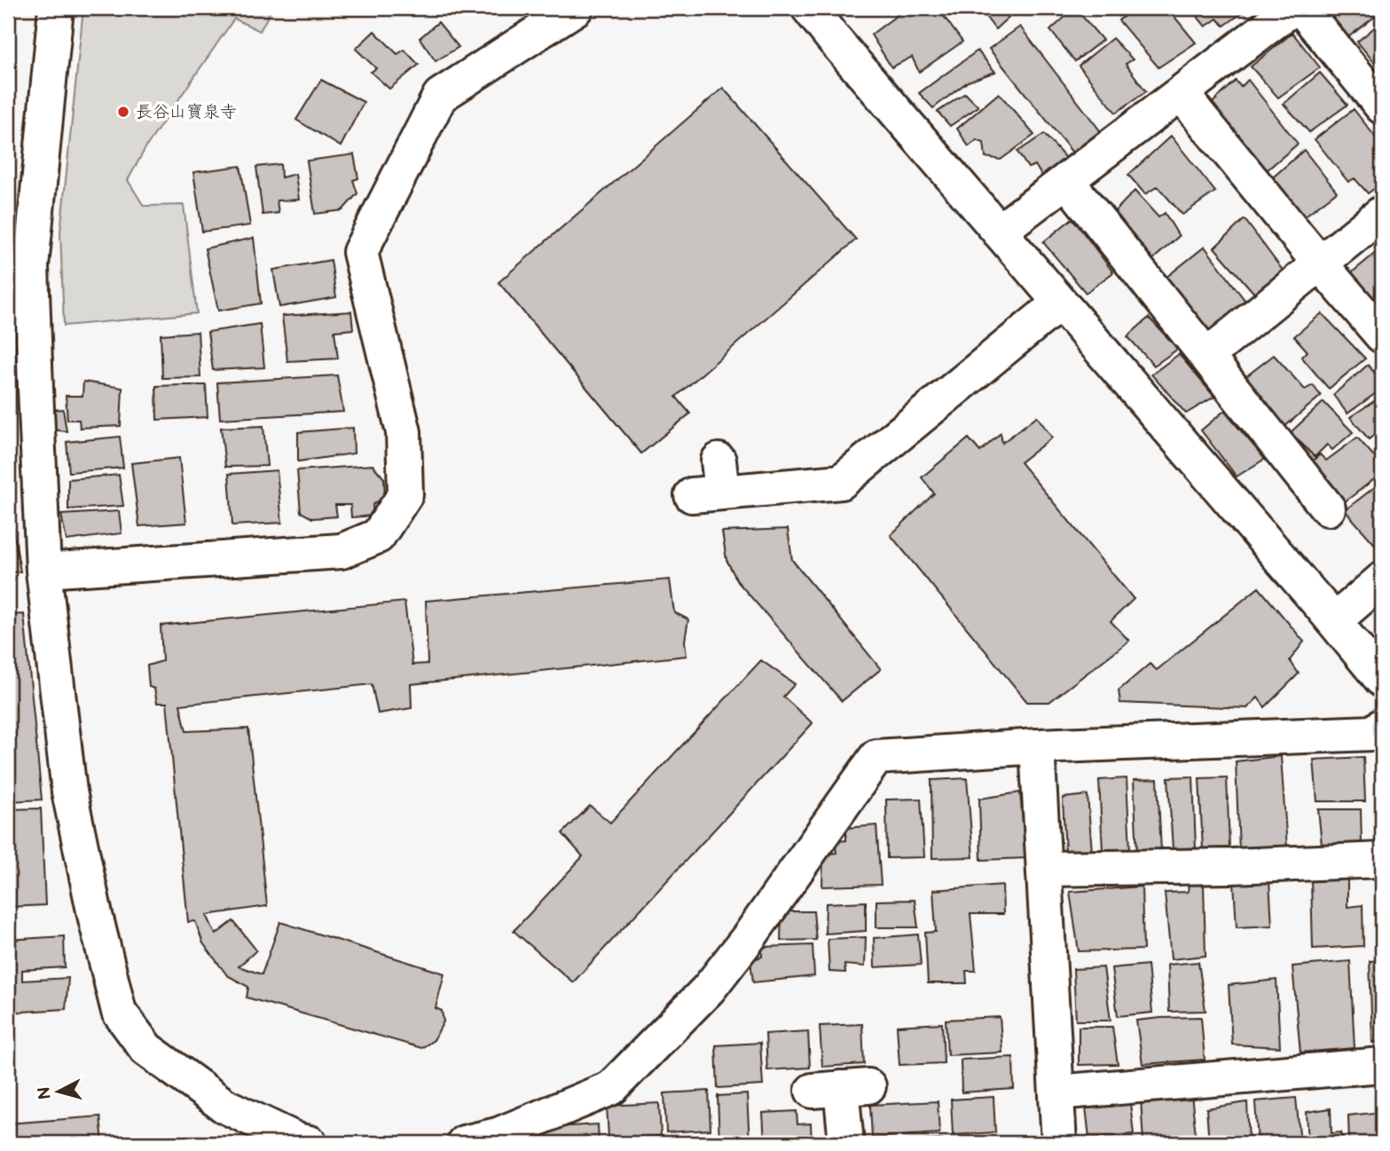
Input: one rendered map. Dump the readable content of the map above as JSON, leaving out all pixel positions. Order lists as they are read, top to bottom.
{
  "places": ["長谷山寶泉寺"],
  "north": "left"
}
